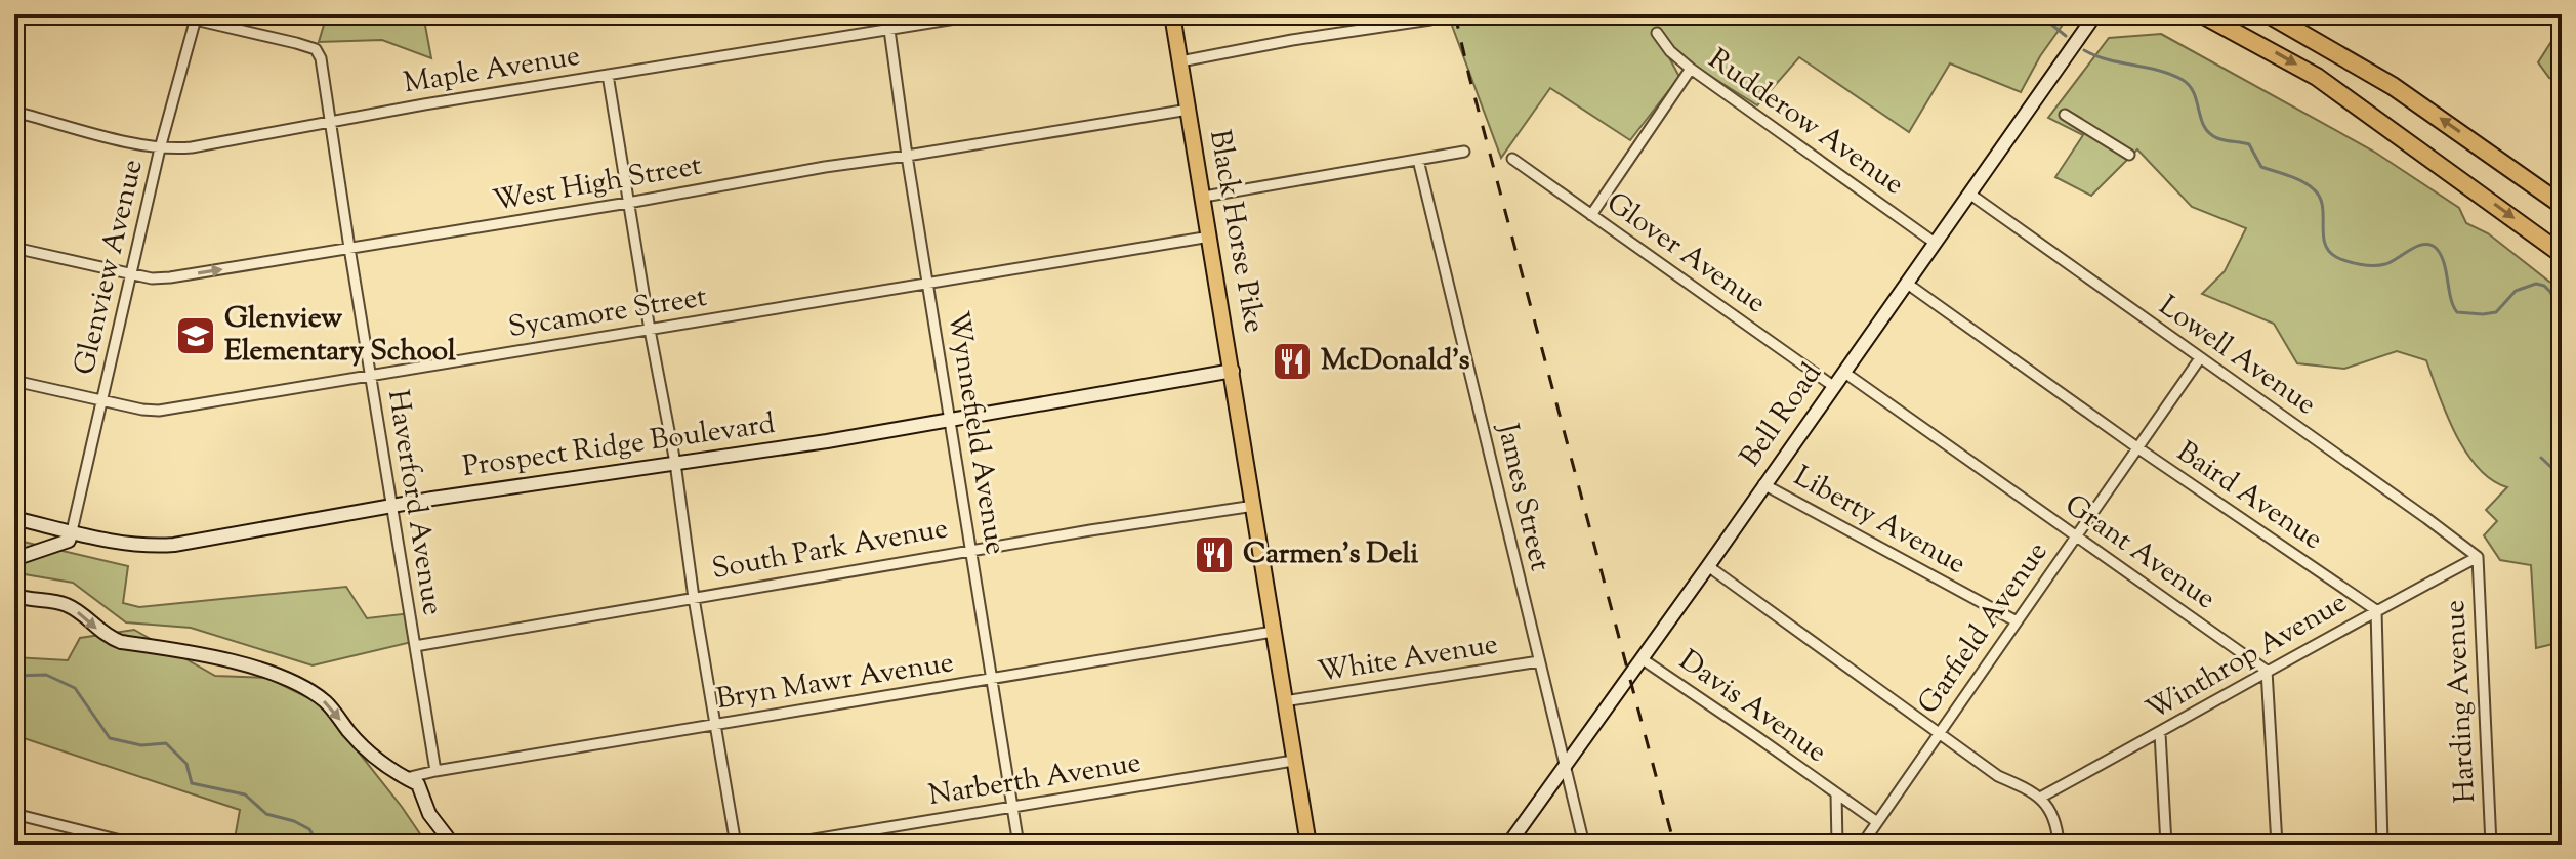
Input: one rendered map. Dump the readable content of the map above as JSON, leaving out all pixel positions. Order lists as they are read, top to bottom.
{
  "streets": {
    "main road": ["Black Horse Pike"],
    "street": [
      "Maple Avenue",
      "Rudderow Avenue",
      "West High Street",
      "Glover Avenue",
      "Glenview Avenue",
      "Sycamore Street",
      "Lowell Avenue",
      "Bell Road",
      "Wynnefield Avenue",
      "Prospect Ridge Boulevard",
      "Baird Avenue",
      "James Street",
      "Haverford Avenue",
      "Liberty Avenue",
      "South Park Avenue",
      "Grant Avenue",
      "Garfield Avenue",
      "Winthrop Avenue",
      "White Avenue",
      "Bryn Mawr Avenue",
      "Harding Avenue",
      "Davis Avenue",
      "Narberth Avenue"
    ]
  },
  "crossings": [
    ["Maple Avenue", "Glenview Avenue"],
    ["Maple Avenue", "Wynnefield Avenue"],
    ["Maple Avenue", "Haverford Avenue"],
    ["Rudderow Avenue", "Bell Road"],
    ["West High Street", "Black Horse Pike"],
    ["West High Street", "Glenview Avenue"],
    ["West High Street", "Wynnefield Avenue"],
    ["West High Street", "Haverford Avenue"],
    ["Black Horse Pike", "Sycamore Street"],
    ["Black Horse Pike", "Prospect Ridge Boulevard"],
    ["Black Horse Pike", "South Park Avenue"],
    ["Black Horse Pike", "White Avenue"],
    ["Black Horse Pike", "Bryn Mawr Avenue"],
    ["Black Horse Pike", "Narberth Avenue"],
    ["Glover Avenue", "Bell Road"],
    ["Glenview Avenue", "Sycamore Street"],
    ["Glenview Avenue", "Prospect Ridge Boulevard"],
    ["Glenview Avenue", "Haverford Avenue"],
    ["Sycamore Street", "Wynnefield Avenue"],
    ["Sycamore Street", "Haverford Avenue"],
    ["Lowell Avenue", "Bell Road"],
    ["Lowell Avenue", "Garfield Avenue"],
    ["Lowell Avenue", "Winthrop Avenue"],
    ["Lowell Avenue", "Harding Avenue"],
    ["Bell Road", "Baird Avenue"],
    ["Bell Road", "James Street"],
    ["Bell Road", "Liberty Avenue"],
    ["Bell Road", "Grant Avenue"],
    ["Bell Road", "Davis Avenue"],
    ["Wynnefield Avenue", "Prospect Ridge Boulevard"],
    ["Wynnefield Avenue", "South Park Avenue"],
    ["Wynnefield Avenue", "Bryn Mawr Avenue"],
    ["Wynnefield Avenue", "Narberth Avenue"],
    ["Prospect Ridge Boulevard", "Haverford Avenue"],
    ["Baird Avenue", "Garfield Avenue"],
    ["Baird Avenue", "Winthrop Avenue"],
    ["James Street", "White Avenue"],
    ["Haverford Avenue", "South Park Avenue"],
    ["Haverford Avenue", "Bryn Mawr Avenue"],
    ["Liberty Avenue", "Garfield Avenue"],
    ["Grant Avenue", "Garfield Avenue"],
    ["Grant Avenue", "Winthrop Avenue"],
    ["Garfield Avenue", "Davis Avenue"],
    ["Winthrop Avenue", "Harding Avenue"]
  ],
  "places": {
    "school or university": ["Glenview Elementary School"],
    "restaurant": ["McDonald's", "Carmen's Deli"]
  }
}
